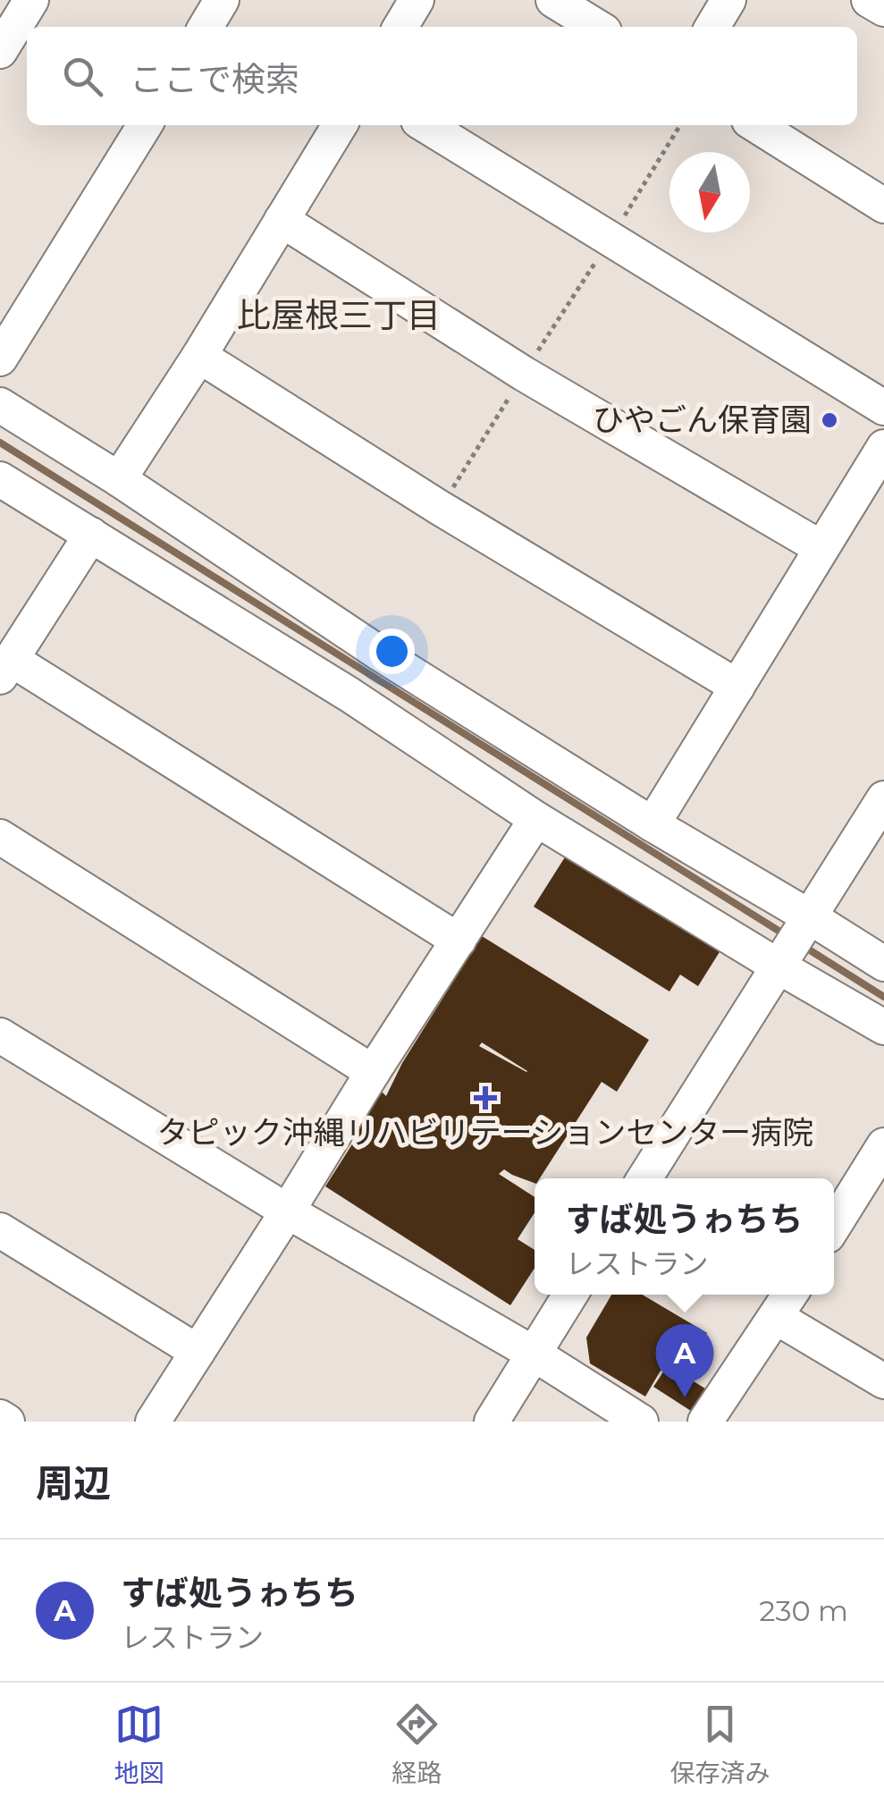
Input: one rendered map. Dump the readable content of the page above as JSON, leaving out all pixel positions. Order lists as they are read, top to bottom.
{
  "districts": ["比屋根三丁目"],
  "places": {
    "other": ["ひやごん保育園"],
    "health": ["タピック沖縄リハビリテーションセンター病院"]
  },
  "north": "bottom",
  "page": {
    "search": "ここで検索",
    "popup": ["すば処うゎちち", "レストラン"],
    "pins": "A",
    "heading": "周辺",
    "list": [
      {
        "mark": "A",
        "name": "すば処うゎちち",
        "note": "レストラン",
        "value": "230 m"
      }
    ],
    "nav": ["地図", "経路", "保存済み"]
  }
}
